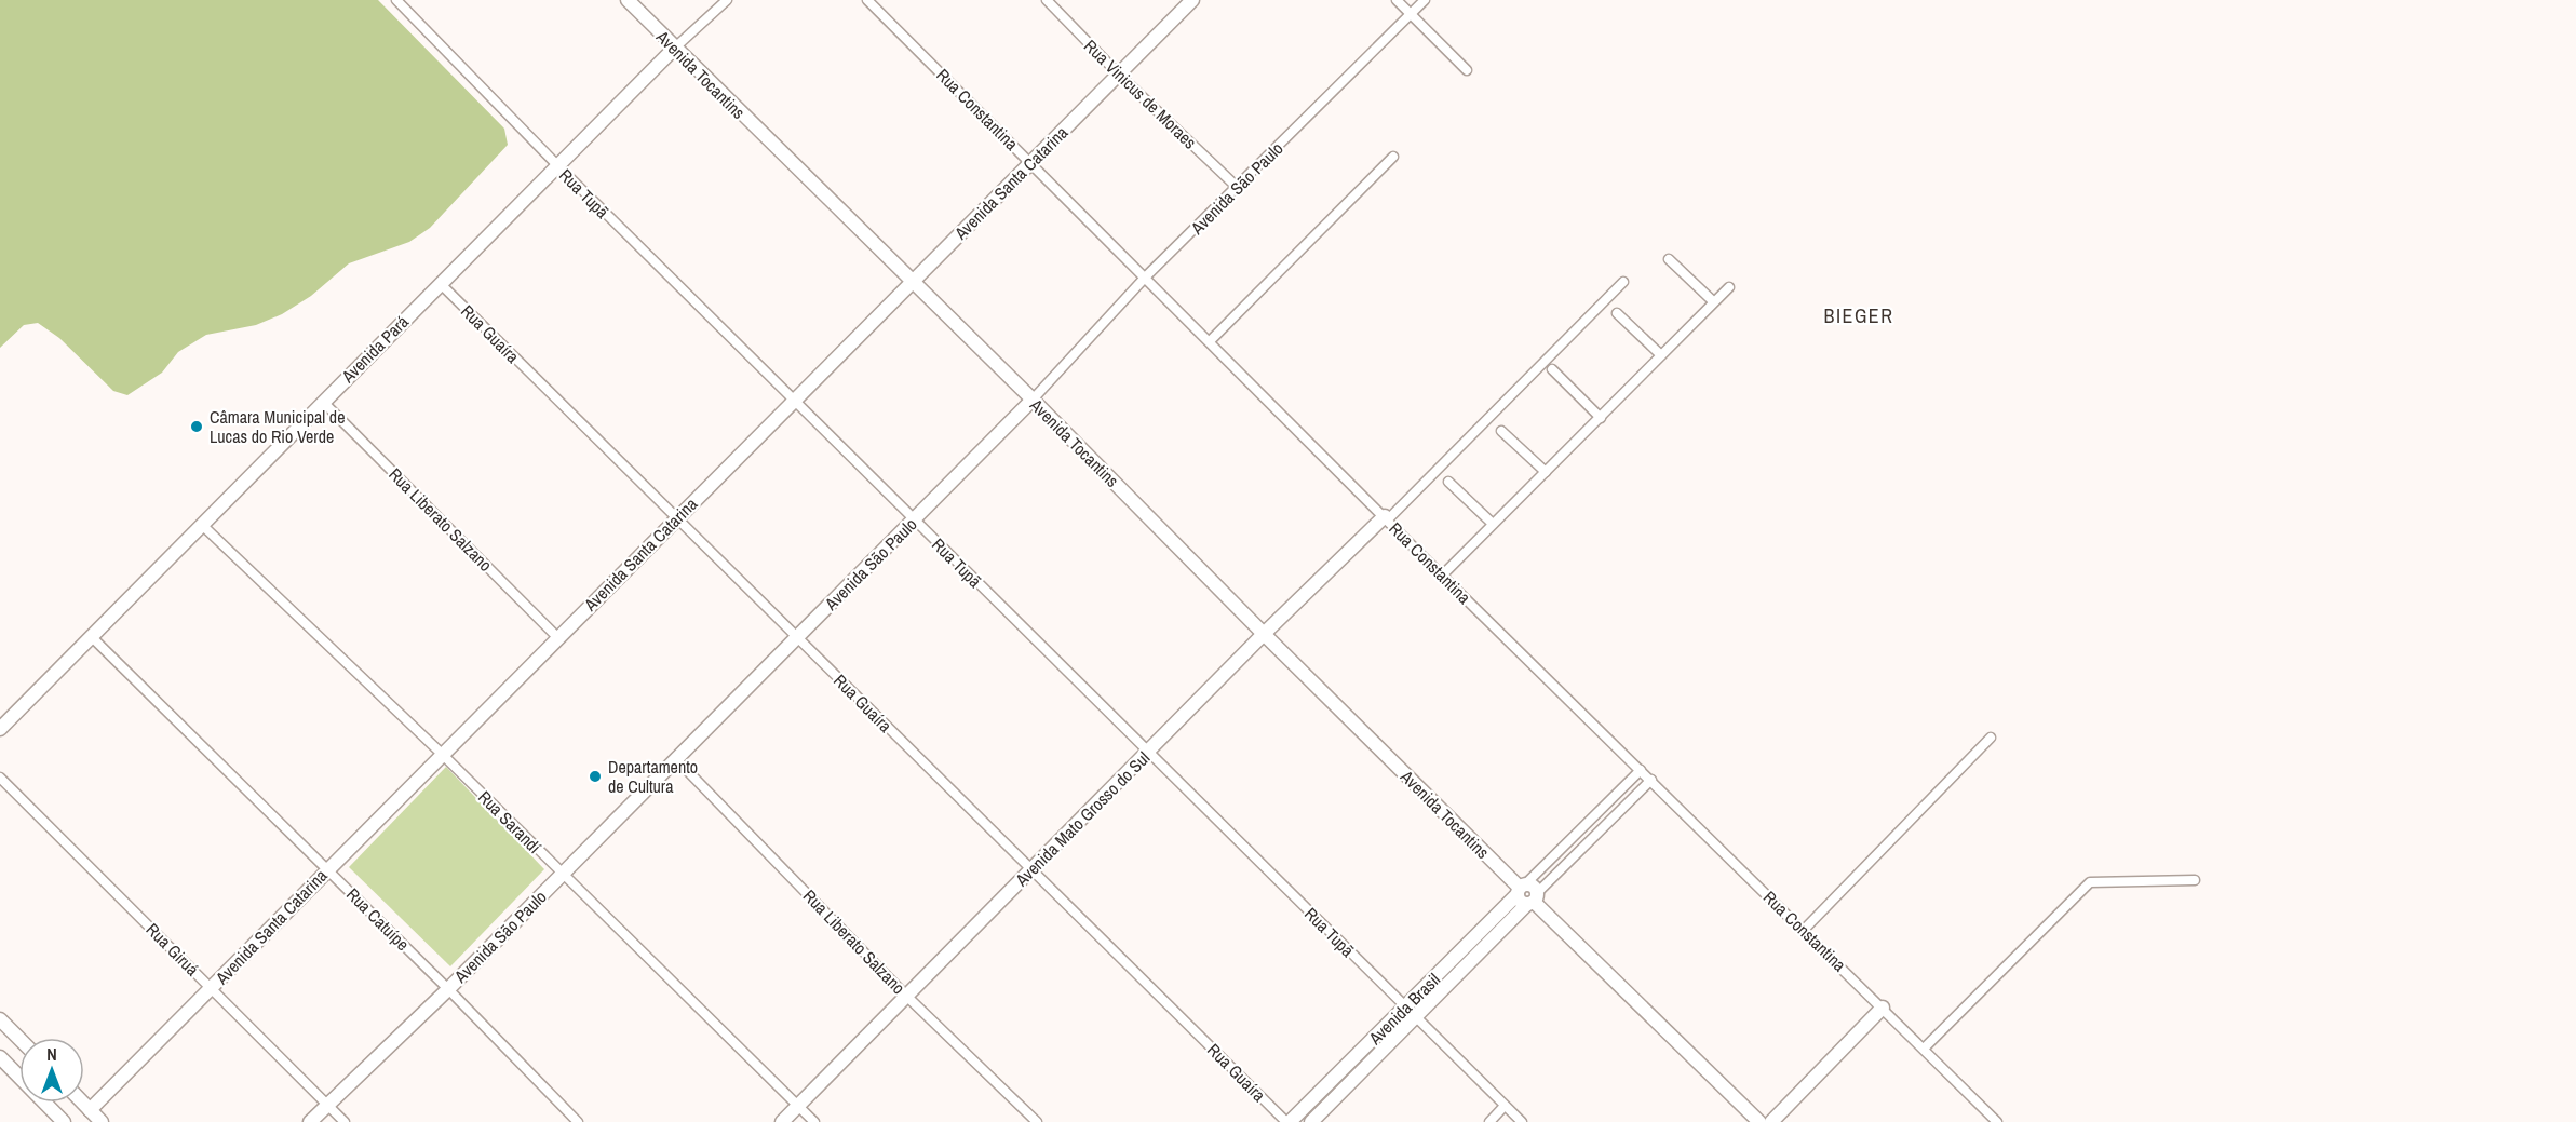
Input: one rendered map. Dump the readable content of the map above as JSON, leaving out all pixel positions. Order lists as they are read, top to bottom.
{
  "streets": {
    "street": [
      "Avenida Tocantins",
      "Rua Vinicus de Moraes",
      "Rua Constantina",
      "Avenida Santa Catarina",
      "Avenida São Paulo",
      "Rua Tupã",
      "Rua Guaíra",
      "Avenida Pará",
      "Rua Liberato Salzano",
      "Avenida Mato Grosso do Sul",
      "Rua Sarandí",
      "Rua Catuípe",
      "Rua Giruá",
      "Avenida Brasil"
    ]
  },
  "crossings": [
    ["Avenida Tocantins", "Avenida Santa Catarina"],
    ["Avenida Tocantins", "Avenida São Paulo"],
    ["Avenida Tocantins", "Avenida Pará"],
    ["Avenida Tocantins", "Avenida Mato Grosso do Sul"],
    ["Avenida Tocantins", "Avenida Brasil"],
    ["Rua Vinicus de Moraes", "Avenida Santa Catarina"],
    ["Rua Vinicus de Moraes", "Avenida São Paulo"],
    ["Rua Constantina", "Avenida Santa Catarina"],
    ["Rua Constantina", "Avenida São Paulo"],
    ["Rua Constantina", "Avenida Mato Grosso do Sul"],
    ["Rua Constantina", "Avenida Brasil"],
    ["Avenida Santa Catarina", "Rua Tupã"],
    ["Avenida Santa Catarina", "Rua Guaíra"],
    ["Avenida Santa Catarina", "Rua Liberato Salzano"],
    ["Avenida Santa Catarina", "Rua Sarandí"],
    ["Avenida Santa Catarina", "Rua Catuípe"],
    ["Avenida Santa Catarina", "Rua Giruá"],
    ["Avenida São Paulo", "Rua Tupã"],
    ["Avenida São Paulo", "Rua Guaíra"],
    ["Avenida São Paulo", "Rua Liberato Salzano"],
    ["Avenida São Paulo", "Rua Sarandí"],
    ["Avenida São Paulo", "Rua Catuípe"],
    ["Avenida São Paulo", "Rua Giruá"],
    ["Rua Tupã", "Avenida Pará"],
    ["Rua Tupã", "Avenida Mato Grosso do Sul"],
    ["Rua Tupã", "Avenida Brasil"],
    ["Rua Guaíra", "Avenida Pará"],
    ["Rua Guaíra", "Avenida Mato Grosso do Sul"],
    ["Rua Guaíra", "Avenida Brasil"],
    ["Avenida Pará", "Rua Liberato Salzano"],
    ["Avenida Pará", "Rua Sarandí"],
    ["Avenida Pará", "Rua Catuípe"],
    ["Rua Liberato Salzano", "Avenida Mato Grosso do Sul"],
    ["Avenida Mato Grosso do Sul", "Rua Sarandí"]
  ],
  "districts": ["BIEGER"],
  "places": ["Câmara Municipal de Lucas do Rio Verde", "Departamento de Cultura"],
  "north": "top"
}
